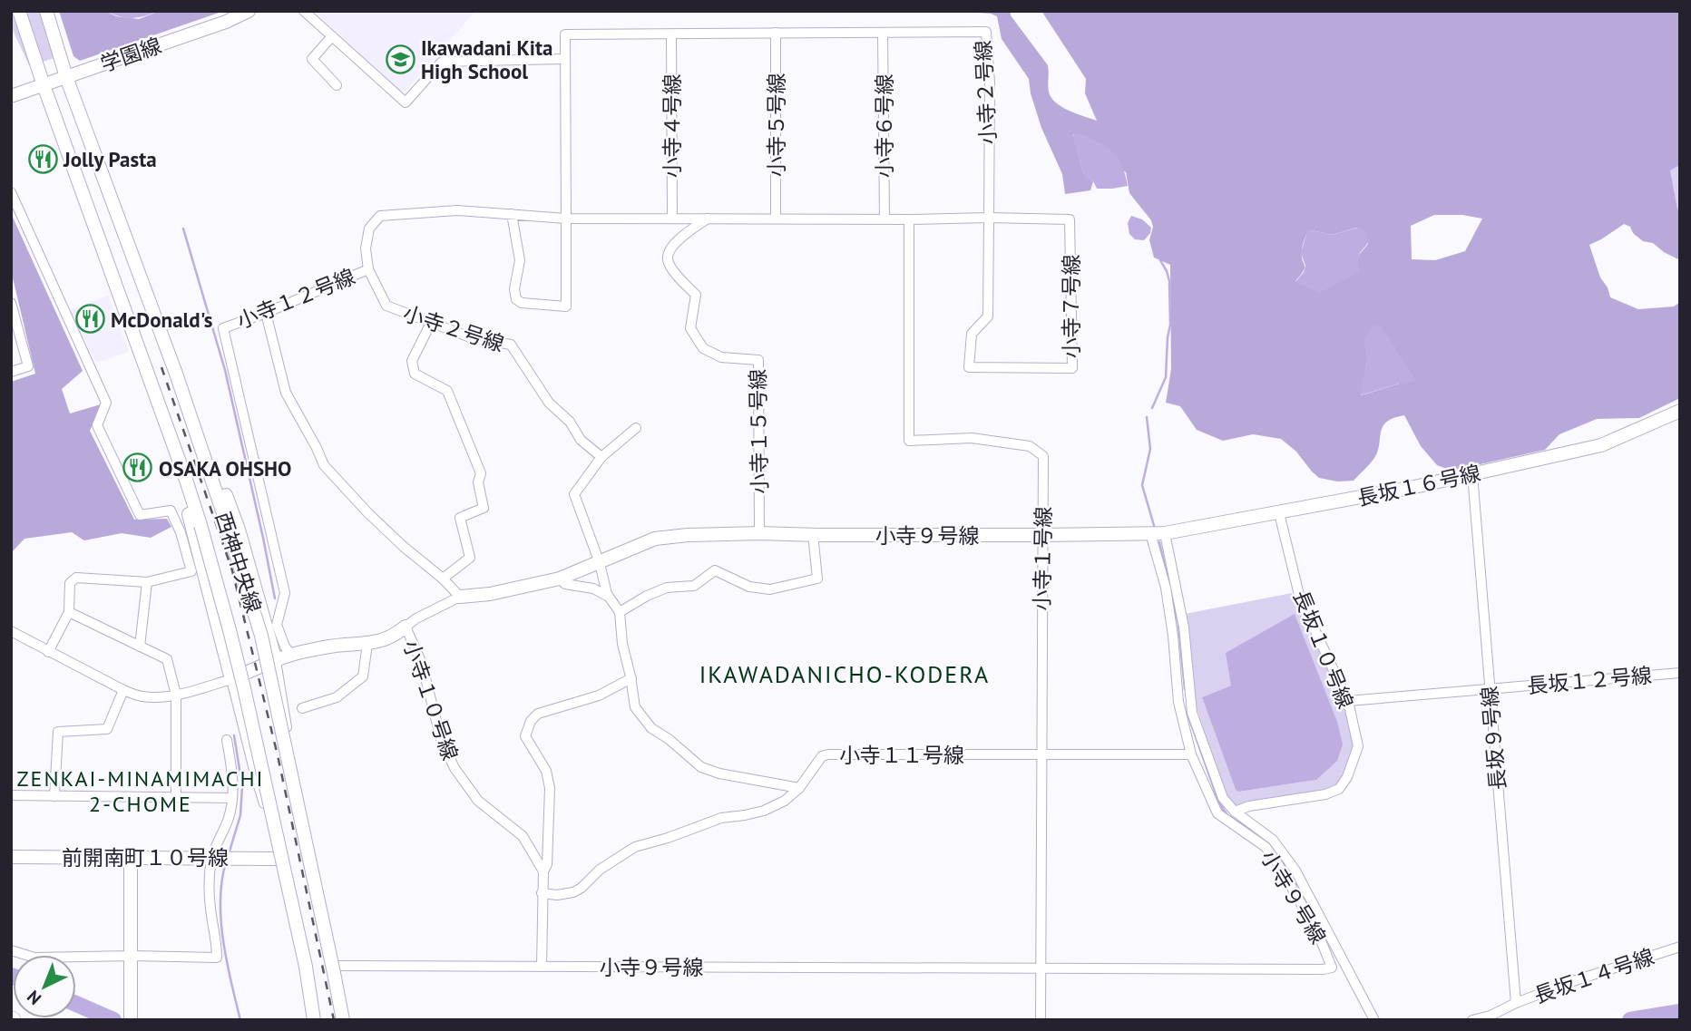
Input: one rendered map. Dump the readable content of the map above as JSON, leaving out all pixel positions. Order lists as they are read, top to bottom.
{
  "streets": {
    "street": [
      "学園線",
      "小寺２号線",
      "小寺５号線",
      "小寺４号線",
      "小寺６号線",
      "小寺１２号線",
      "小寺７号線",
      "小寺１５号線",
      "長坂１６号線",
      "小寺９号線",
      "小寺１号線",
      "西神中央線",
      "長坂１０号線",
      "長坂１２号線",
      "小寺１０号線",
      "長坂９号線",
      "小寺１１号線",
      "前開南町１０号線",
      "長坂１４号線"
    ]
  },
  "crossings": [
    ["学園線", "西神中央線"],
    ["小寺２号線", "小寺５号線"],
    ["小寺２号線", "小寺４号線"],
    ["小寺２号線", "小寺６号線"],
    ["小寺２号線", "小寺１２号線"],
    ["小寺２号線", "小寺７号線"],
    ["小寺２号線", "小寺１５号線"],
    ["小寺２号線", "小寺１号線"],
    ["小寺１２号線", "小寺９号線"],
    ["小寺１５号線", "小寺９号線"],
    ["長坂１６号線", "小寺９号線"],
    ["長坂１６号線", "長坂１０号線"],
    ["長坂１６号線", "長坂９号線"],
    ["小寺９号線", "小寺１号線"],
    ["小寺９号線", "西神中央線"],
    ["小寺９号線", "小寺１０号線"],
    ["小寺９号線", "小寺１１号線"],
    ["小寺１号線", "小寺１１号線"],
    ["西神中央線", "前開南町１０号線"],
    ["長坂１０号線", "長坂１２号線"],
    ["長坂１２号線", "長坂９号線"],
    ["長坂９号線", "長坂１４号線"]
  ],
  "districts": ["IKAWADANICHO-KODERA", "ZENKAI-MINAMIMACHI 2-CHOME"],
  "places": {
    "school or university": ["Ikawadani Kita High School"],
    "restaurant": ["Jolly Pasta", "McDonald's", "OSAKA OHSHO"]
  },
  "north": "bottom left"
}
